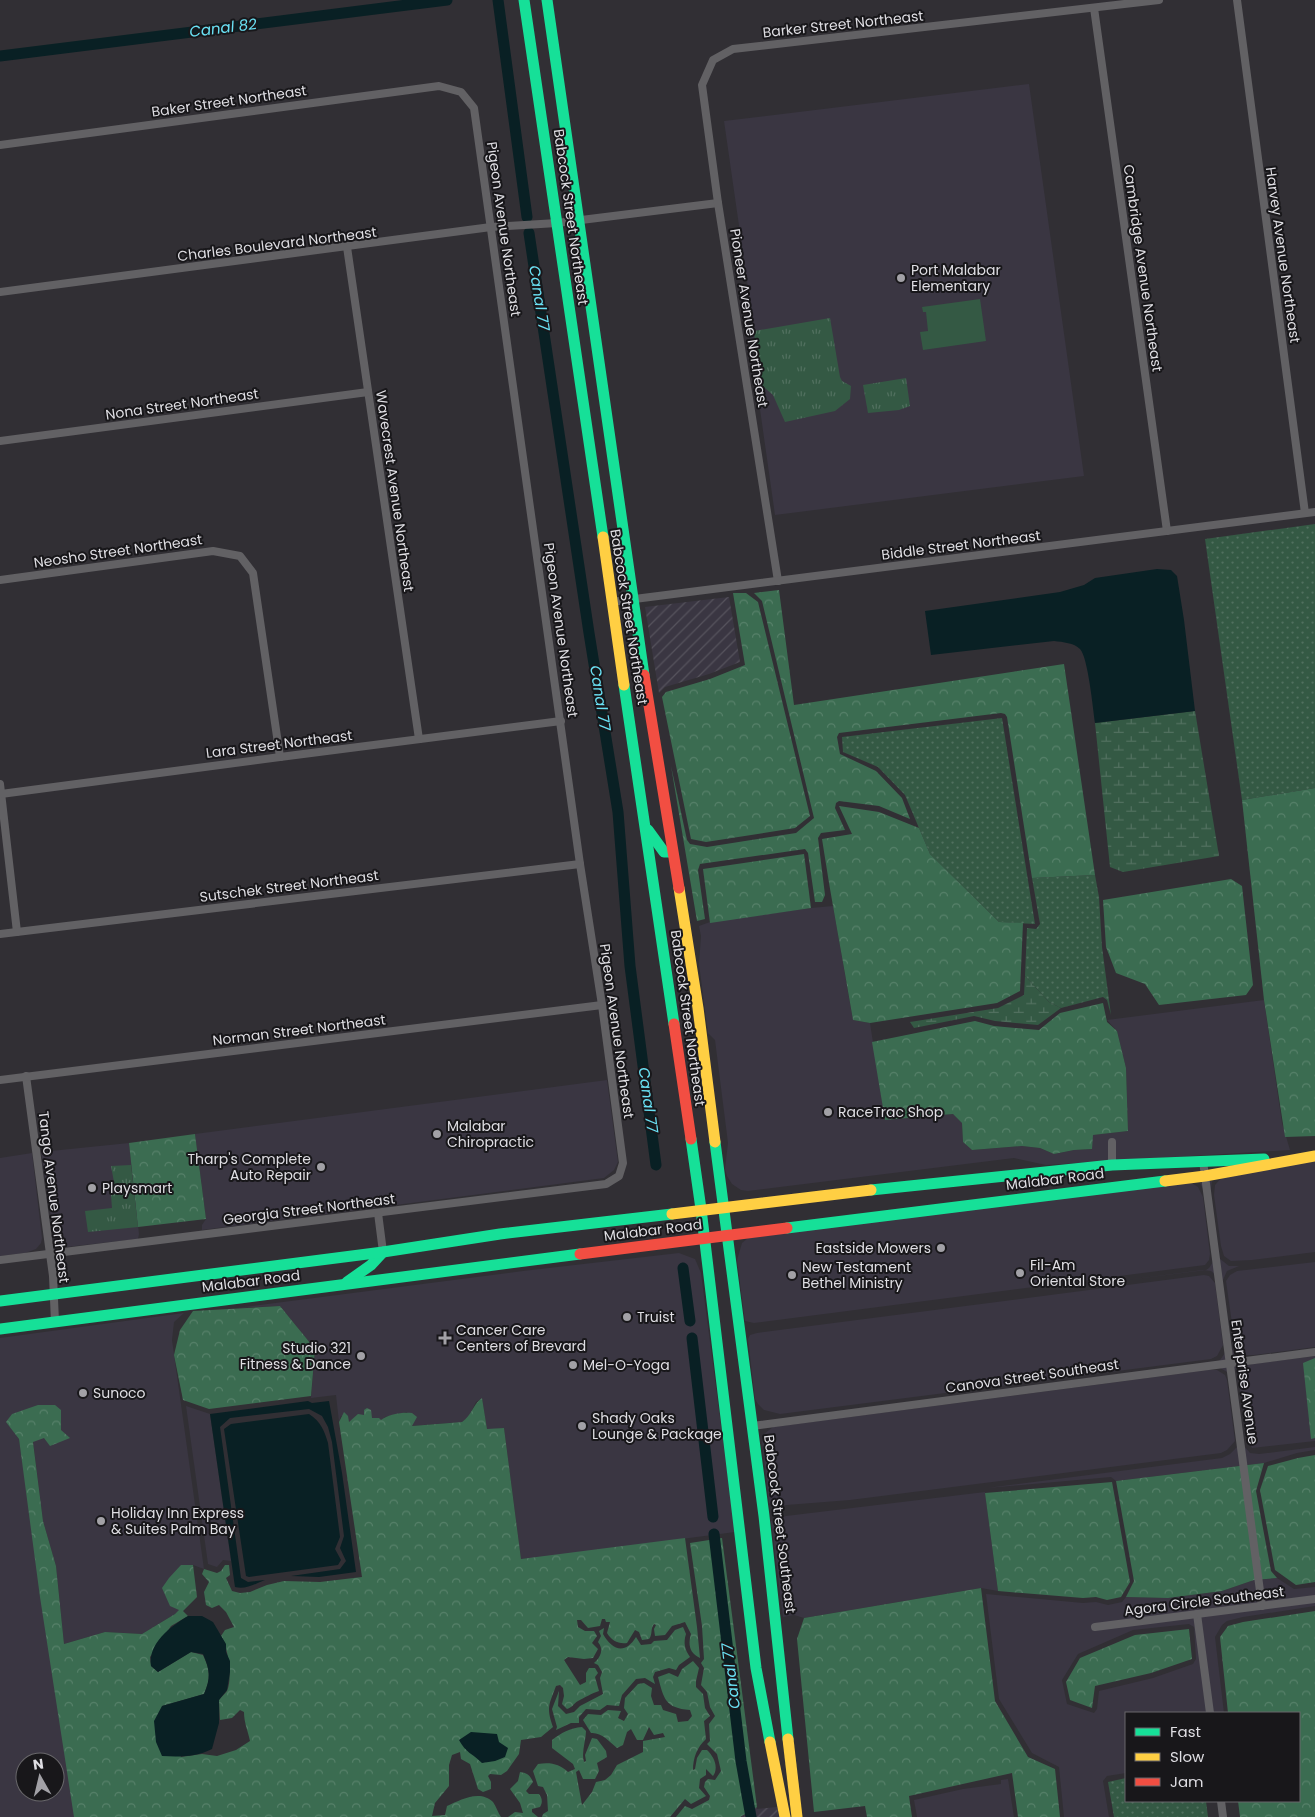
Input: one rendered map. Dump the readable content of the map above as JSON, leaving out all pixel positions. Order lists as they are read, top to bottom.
{
  "streets": {
    "main road": ["Babcock Street Northeast", "Malabar Road", "Babcock Street Southeast"],
    "street": [
      "Barker Street Northeast",
      "Baker Street Northeast",
      "Pigeon Avenue Northeast",
      "Charles Boulevard Northeast",
      "Harvey Avenue Northeast",
      "Cambridge Avenue Northeast",
      "Pioneer Avenue Northeast",
      "Nona Street Northeast",
      "Wavecrest Avenue Northeast",
      "Biddle Street Northeast",
      "Neosho Street Northeast",
      "Lara Street Northeast",
      "Sutschek Street Northeast",
      "Norman Street Northeast",
      "Tango Avenue Northeast",
      "Georgia Street Northeast",
      "Canova Street Southeast",
      "Enterprise Avenue",
      "Agora Circle Southeast"
    ]
  },
  "crossings": [
    ["Barker Street Northeast", "Cambridge Avenue Northeast"],
    ["Barker Street Northeast", "Pioneer Avenue Northeast"],
    ["Baker Street Northeast", "Pigeon Avenue Northeast"],
    ["Babcock Street Northeast", "Charles Boulevard Northeast"],
    ["Babcock Street Northeast", "Biddle Street Northeast"],
    ["Babcock Street Northeast", "Malabar Road"],
    ["Babcock Street Northeast", "Babcock Street Southeast"],
    ["Pigeon Avenue Northeast", "Charles Boulevard Northeast"],
    ["Pigeon Avenue Northeast", "Lara Street Northeast"],
    ["Pigeon Avenue Northeast", "Sutschek Street Northeast"],
    ["Pigeon Avenue Northeast", "Norman Street Northeast"],
    ["Pigeon Avenue Northeast", "Georgia Street Northeast"],
    ["Charles Boulevard Northeast", "Pioneer Avenue Northeast"],
    ["Charles Boulevard Northeast", "Wavecrest Avenue Northeast"],
    ["Harvey Avenue Northeast", "Biddle Street Northeast"],
    ["Cambridge Avenue Northeast", "Biddle Street Northeast"],
    ["Pioneer Avenue Northeast", "Biddle Street Northeast"],
    ["Nona Street Northeast", "Wavecrest Avenue Northeast"],
    ["Wavecrest Avenue Northeast", "Lara Street Northeast"],
    ["Neosho Street Northeast", "Lara Street Northeast"],
    ["Norman Street Northeast", "Tango Avenue Northeast"],
    ["Malabar Road", "Tango Avenue Northeast"],
    ["Malabar Road", "Enterprise Avenue"],
    ["Malabar Road", "Babcock Street Southeast"],
    ["Tango Avenue Northeast", "Georgia Street Northeast"],
    ["Canova Street Southeast", "Enterprise Avenue"],
    ["Canova Street Southeast", "Babcock Street Southeast"],
    ["Enterprise Avenue", "Agora Circle Southeast"]
  ],
  "water": ["Canal 82", "Canal 77"],
  "places": {
    "other": [
      "Port Malabar Elementary",
      "RaceTrac Shop",
      "Malabar Chiropractic",
      "Tharp's Complete Auto Repair",
      "Playsmart",
      "Eastside Mowers",
      "Fil-Am Oriental Store",
      "New Testament Bethel Ministry",
      "Truist",
      "Studio 321 Fitness & Dance",
      "Mel-O-Yoga",
      "Sunoco",
      "Shady Oaks Lounge & Package",
      "Holiday Inn Express & Suites Palm Bay"
    ],
    "health": ["Cancer Care Centers of Brevard"]
  },
  "legend": ["Fast", "Slow", "Jam"],
  "north": "top"
}
